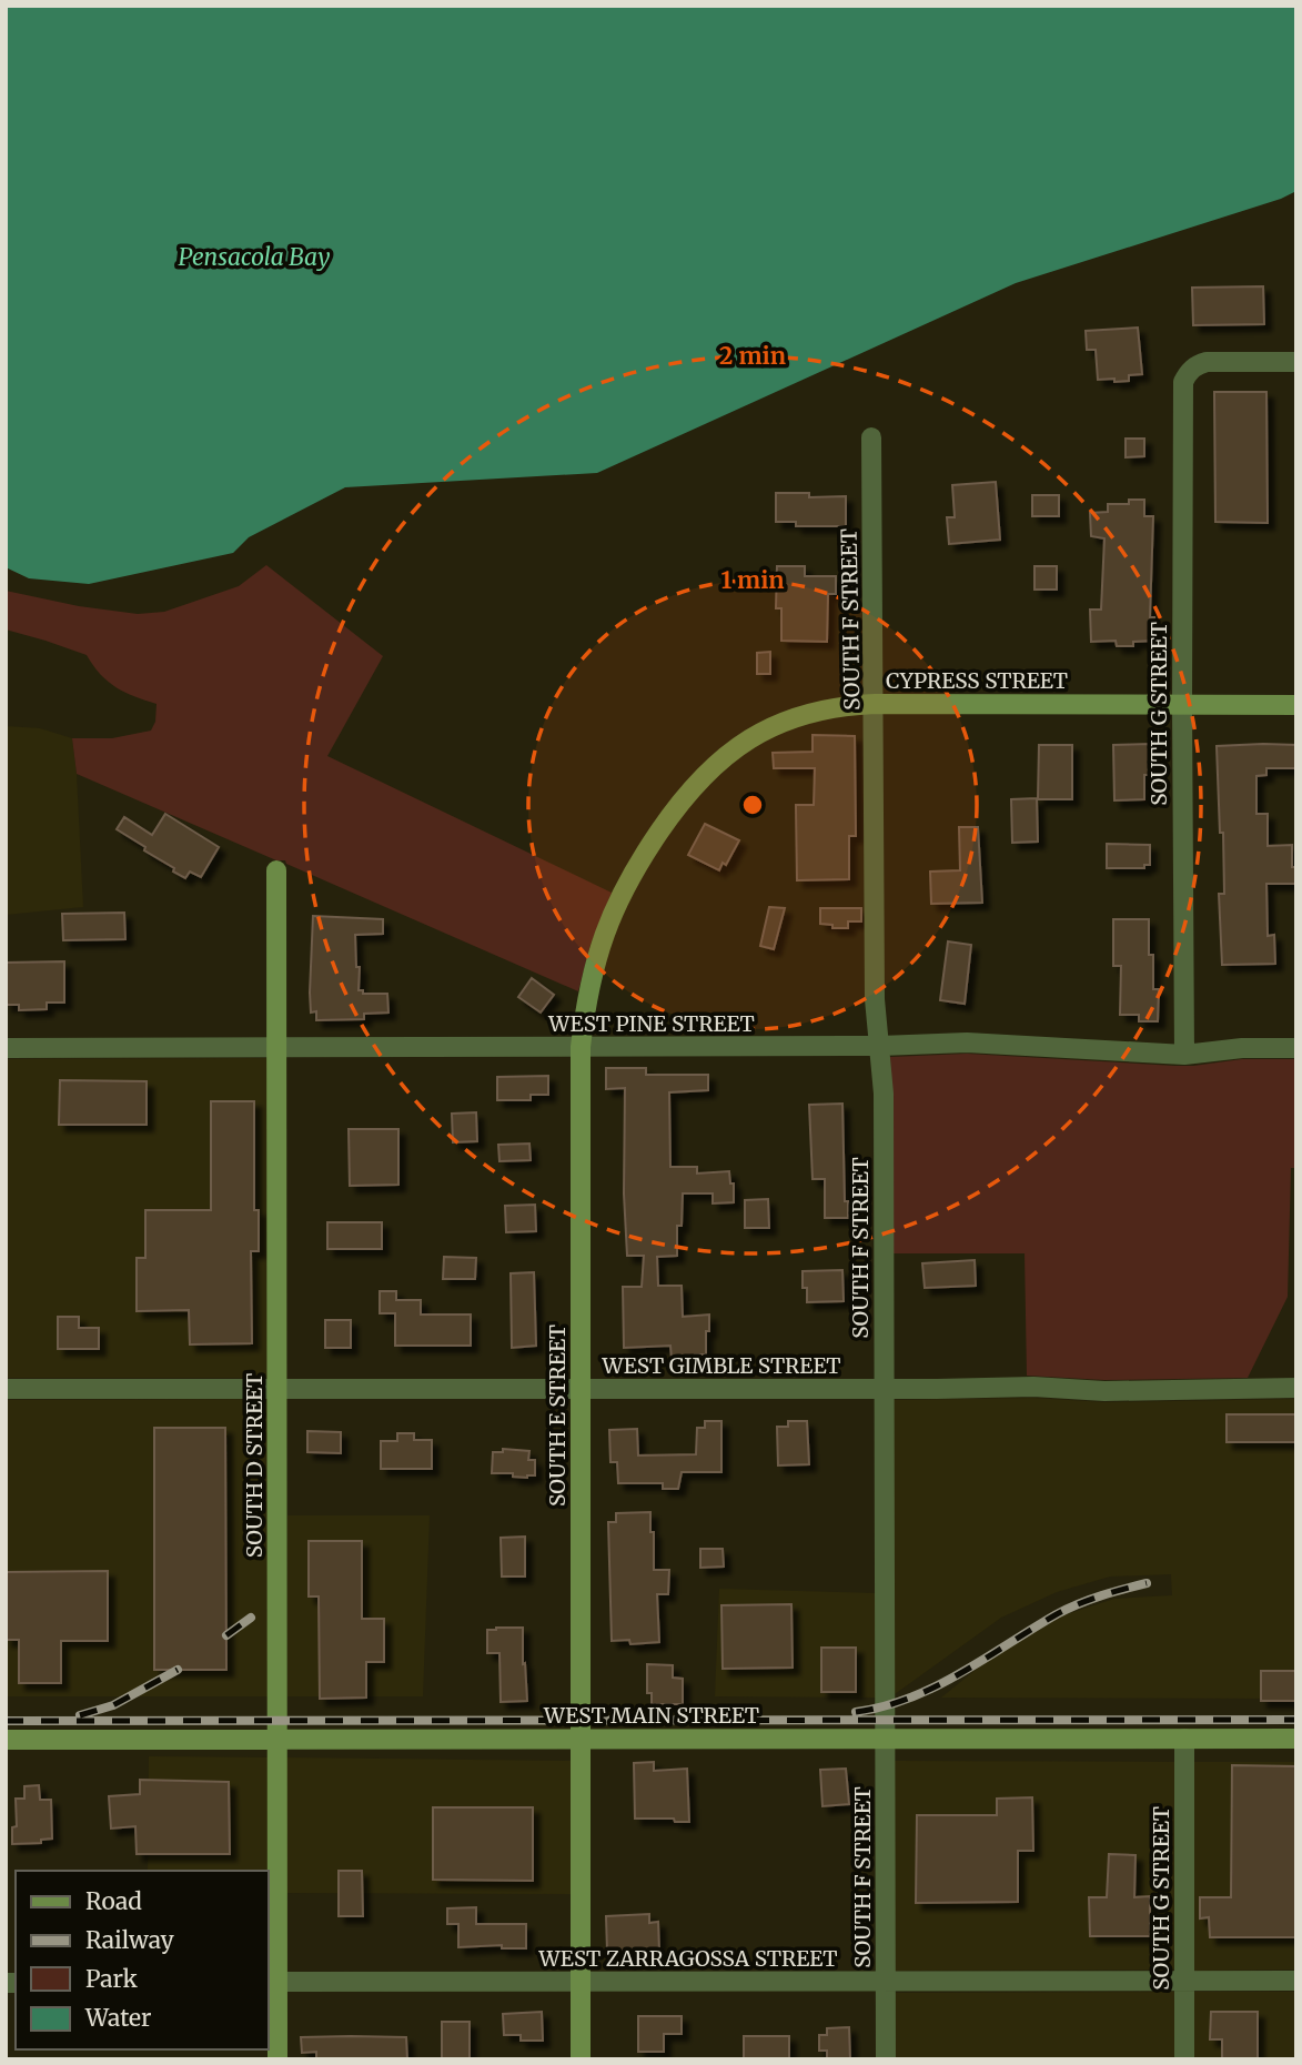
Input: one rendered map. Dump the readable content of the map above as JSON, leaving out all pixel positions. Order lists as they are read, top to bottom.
{
  "streets": {
    "street": [
      "SOUTH F STREET",
      "CYPRESS STREET",
      "SOUTH G STREET",
      "WEST PINE STREET",
      "WEST GIMBLE STREET",
      "SOUTH E STREET",
      "SOUTH D STREET",
      "WEST MAIN STREET",
      "WEST ZARRAGOSSA STREET"
    ]
  },
  "crossings": [
    ["SOUTH F STREET", "CYPRESS STREET"],
    ["SOUTH F STREET", "WEST PINE STREET"],
    ["SOUTH F STREET", "WEST GIMBLE STREET"],
    ["SOUTH F STREET", "WEST MAIN STREET"],
    ["SOUTH F STREET", "WEST ZARRAGOSSA STREET"],
    ["CYPRESS STREET", "SOUTH G STREET"],
    ["CYPRESS STREET", "SOUTH E STREET"],
    ["SOUTH G STREET", "WEST PINE STREET"],
    ["SOUTH G STREET", "WEST MAIN STREET"],
    ["SOUTH G STREET", "WEST ZARRAGOSSA STREET"],
    ["WEST PINE STREET", "SOUTH E STREET"],
    ["WEST PINE STREET", "SOUTH D STREET"],
    ["WEST GIMBLE STREET", "SOUTH E STREET"],
    ["WEST GIMBLE STREET", "SOUTH D STREET"],
    ["SOUTH E STREET", "WEST MAIN STREET"],
    ["SOUTH E STREET", "WEST ZARRAGOSSA STREET"],
    ["SOUTH D STREET", "WEST MAIN STREET"],
    ["SOUTH D STREET", "WEST ZARRAGOSSA STREET"]
  ],
  "water": ["Pensacola Bay"],
  "legend": [
    "Road",
    "Railway",
    "Park",
    "Water"
  ],
  "rings": ["2 min", "1 min"]
}
